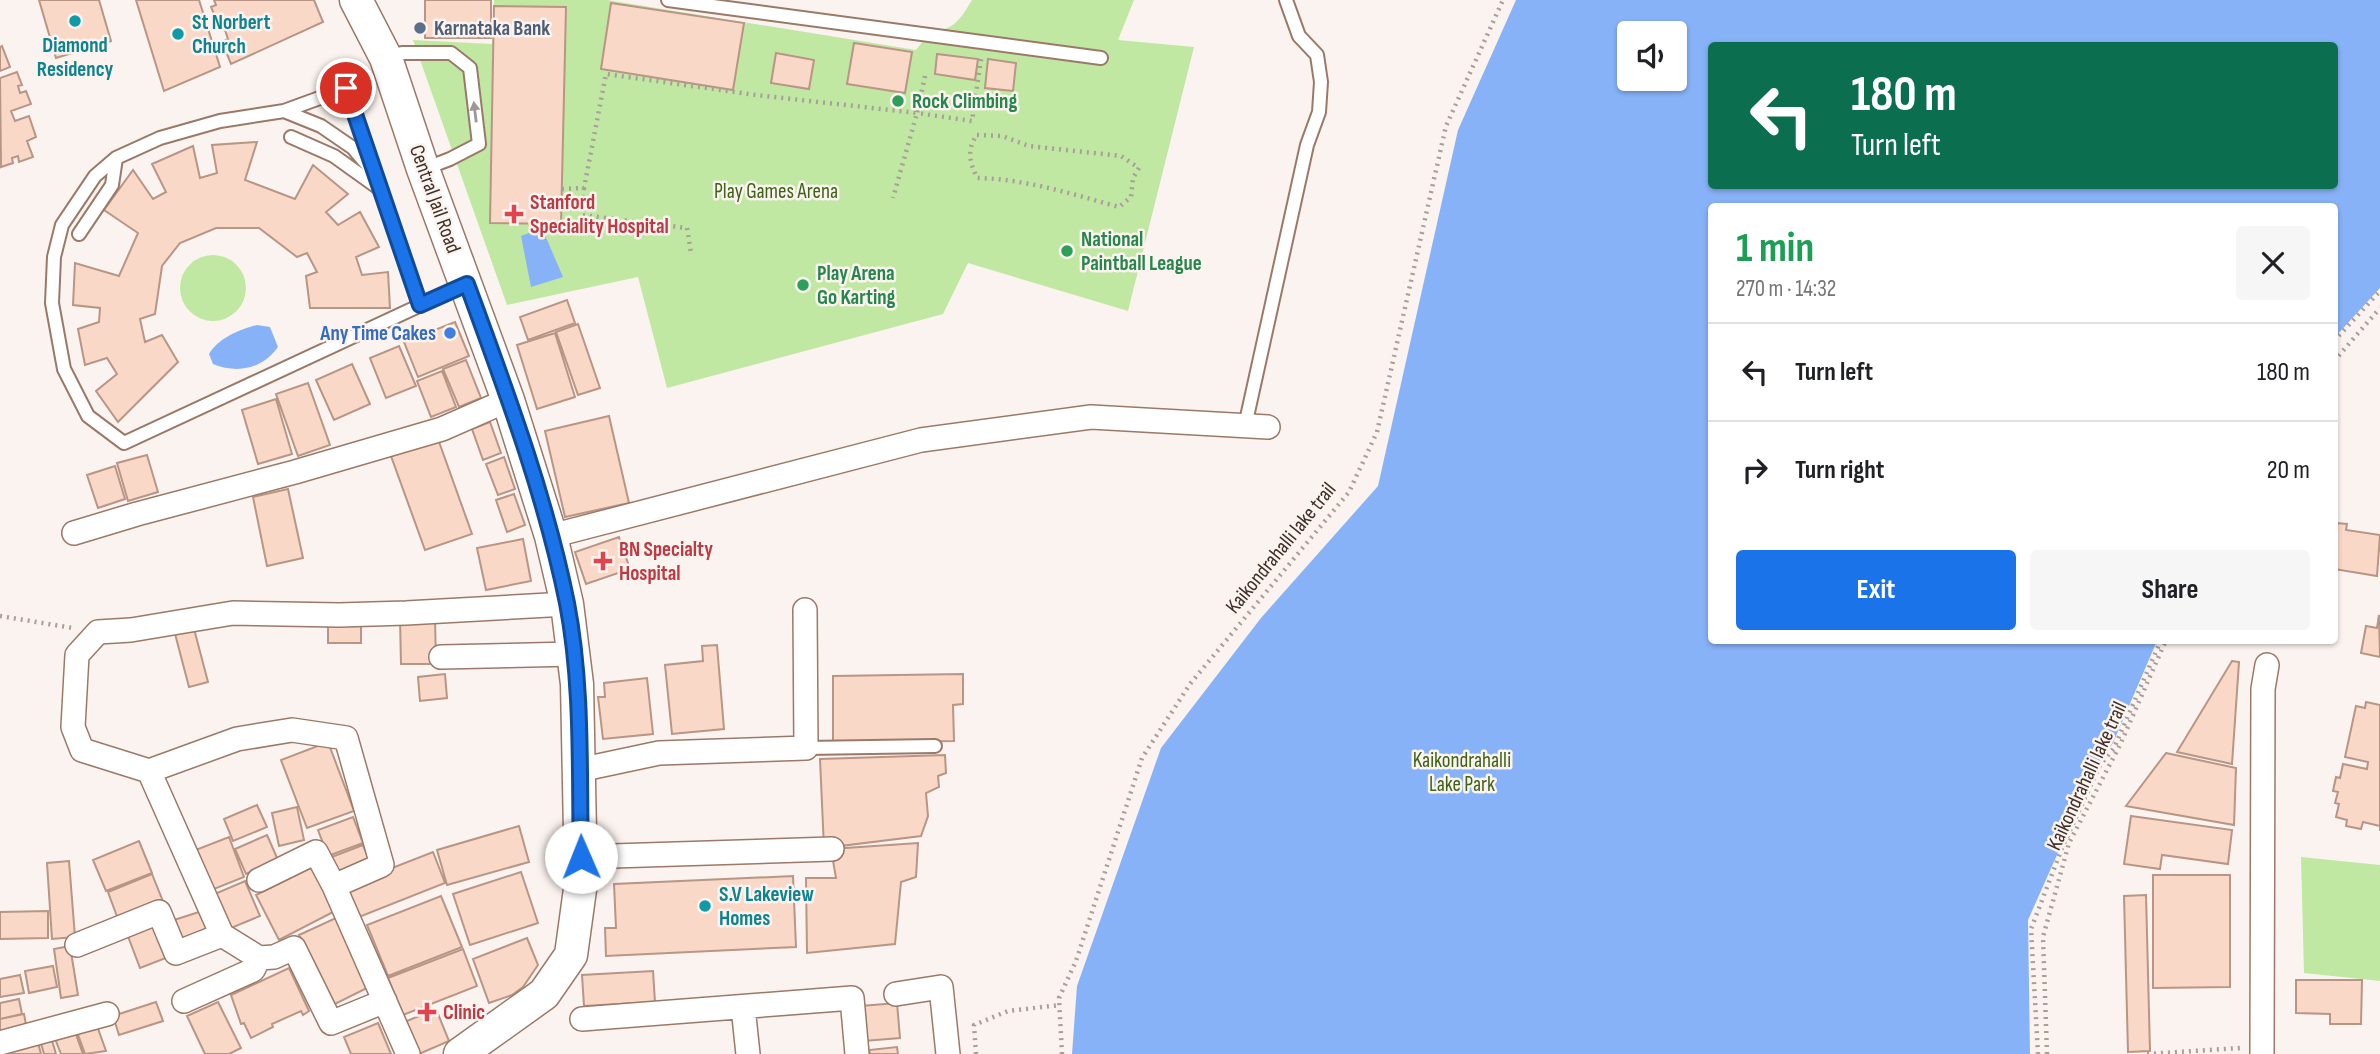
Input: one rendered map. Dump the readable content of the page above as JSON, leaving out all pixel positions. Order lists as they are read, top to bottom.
{
  "streets": {
    "main road": ["Central Jail Road"],
    "path": ["Kaikondrahalli lake trail"]
  },
  "parks": ["Play Games Arena", "Kaikondrahalli Lake Park"],
  "places": {
    "other": [
      "Diamond Residency",
      "Karnataka Bank",
      "St Norbert Church",
      "Rock Climbing",
      "National Paintball League",
      "Play Arena Go Karting",
      "Any Time Cakes",
      "S.V Lakeview Homes"
    ],
    "health": ["Stanford Speciality Hospital", "BN Specialty Hospital", "Clinic"]
  },
  "page": {
    "turn": ["180 m", "Turn left"],
    "heading": ["1 min", "270 m · 14:32"],
    "list": [
      {
        "name": "Turn left",
        "value": "180 m"
      },
      {
        "name": "Turn right",
        "value": "20 m"
      }
    ],
    "buttons": ["Exit", "Share"]
  }
}
